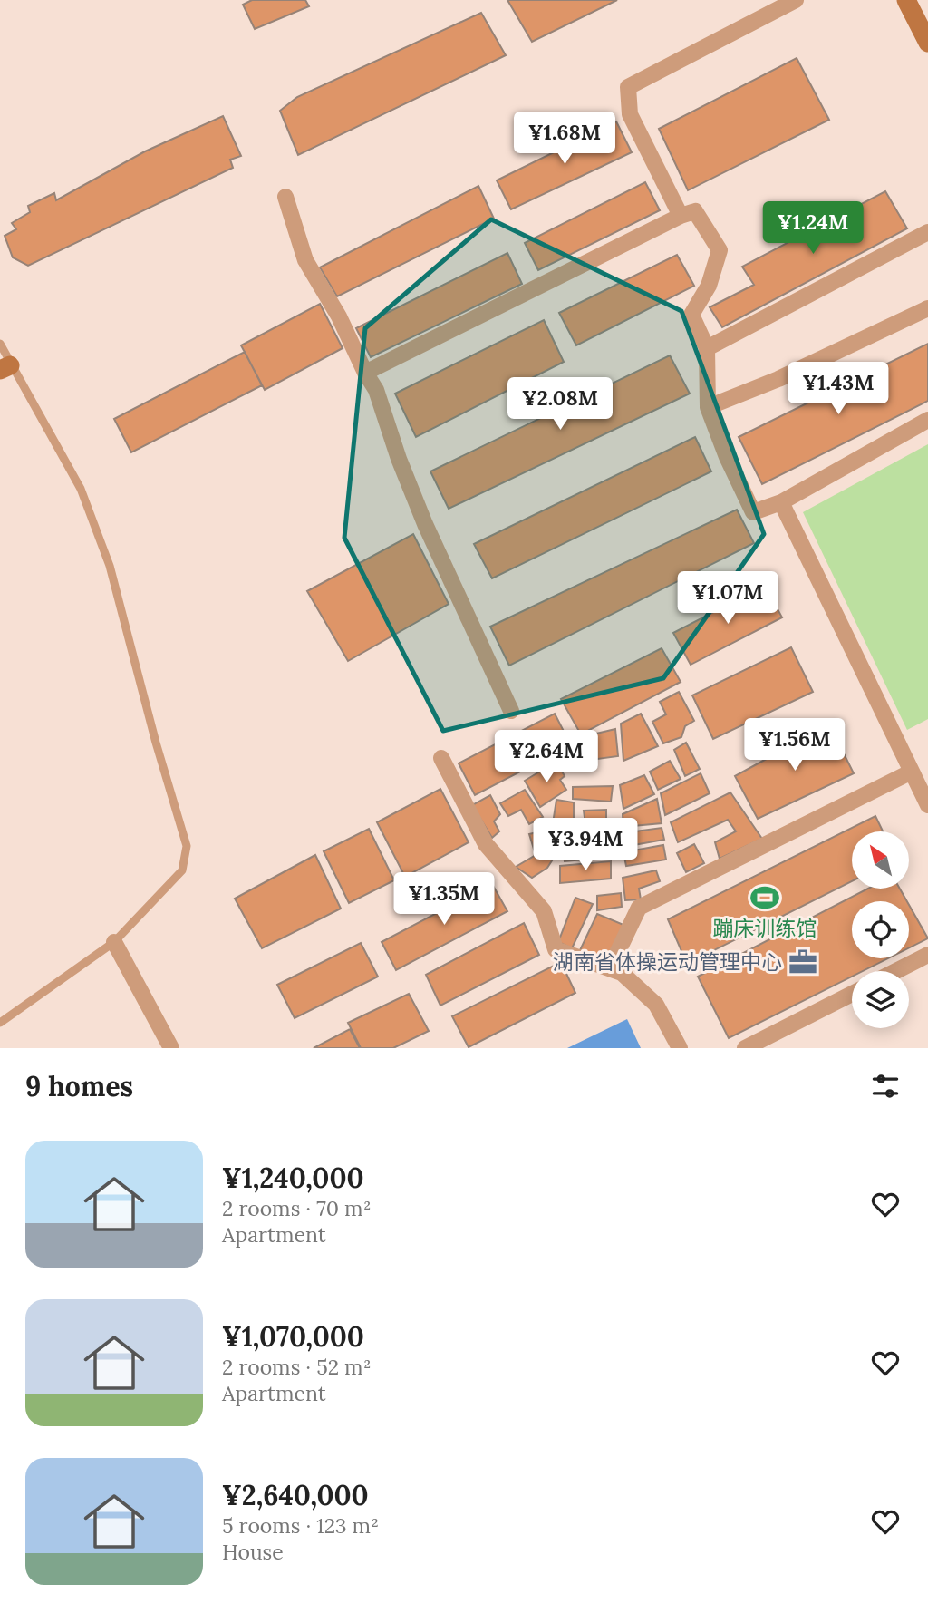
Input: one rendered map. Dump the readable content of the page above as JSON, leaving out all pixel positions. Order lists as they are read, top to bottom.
{
  "places": {
    "sports": ["蹦床训练馆"],
    "office": ["湖南省体操运动管理中心"]
  },
  "north": "top left",
  "page": {
    "price": [
      "¥1.68M",
      "¥1.24M",
      "¥1.43M",
      "¥2.08M",
      "¥1.07M",
      "¥1.56M",
      "¥2.64M",
      "¥3.94M",
      "¥1.35M"
    ],
    "heading": "9 homes",
    "list": [
      {
        "name": "¥1,240,000",
        "note": "2 rooms · 70 m² · Apartment"
      },
      {
        "name": "¥1,070,000",
        "note": "2 rooms · 52 m² · Apartment"
      },
      {
        "name": "¥2,640,000",
        "note": "5 rooms · 123 m² · House"
      }
    ]
  }
}
